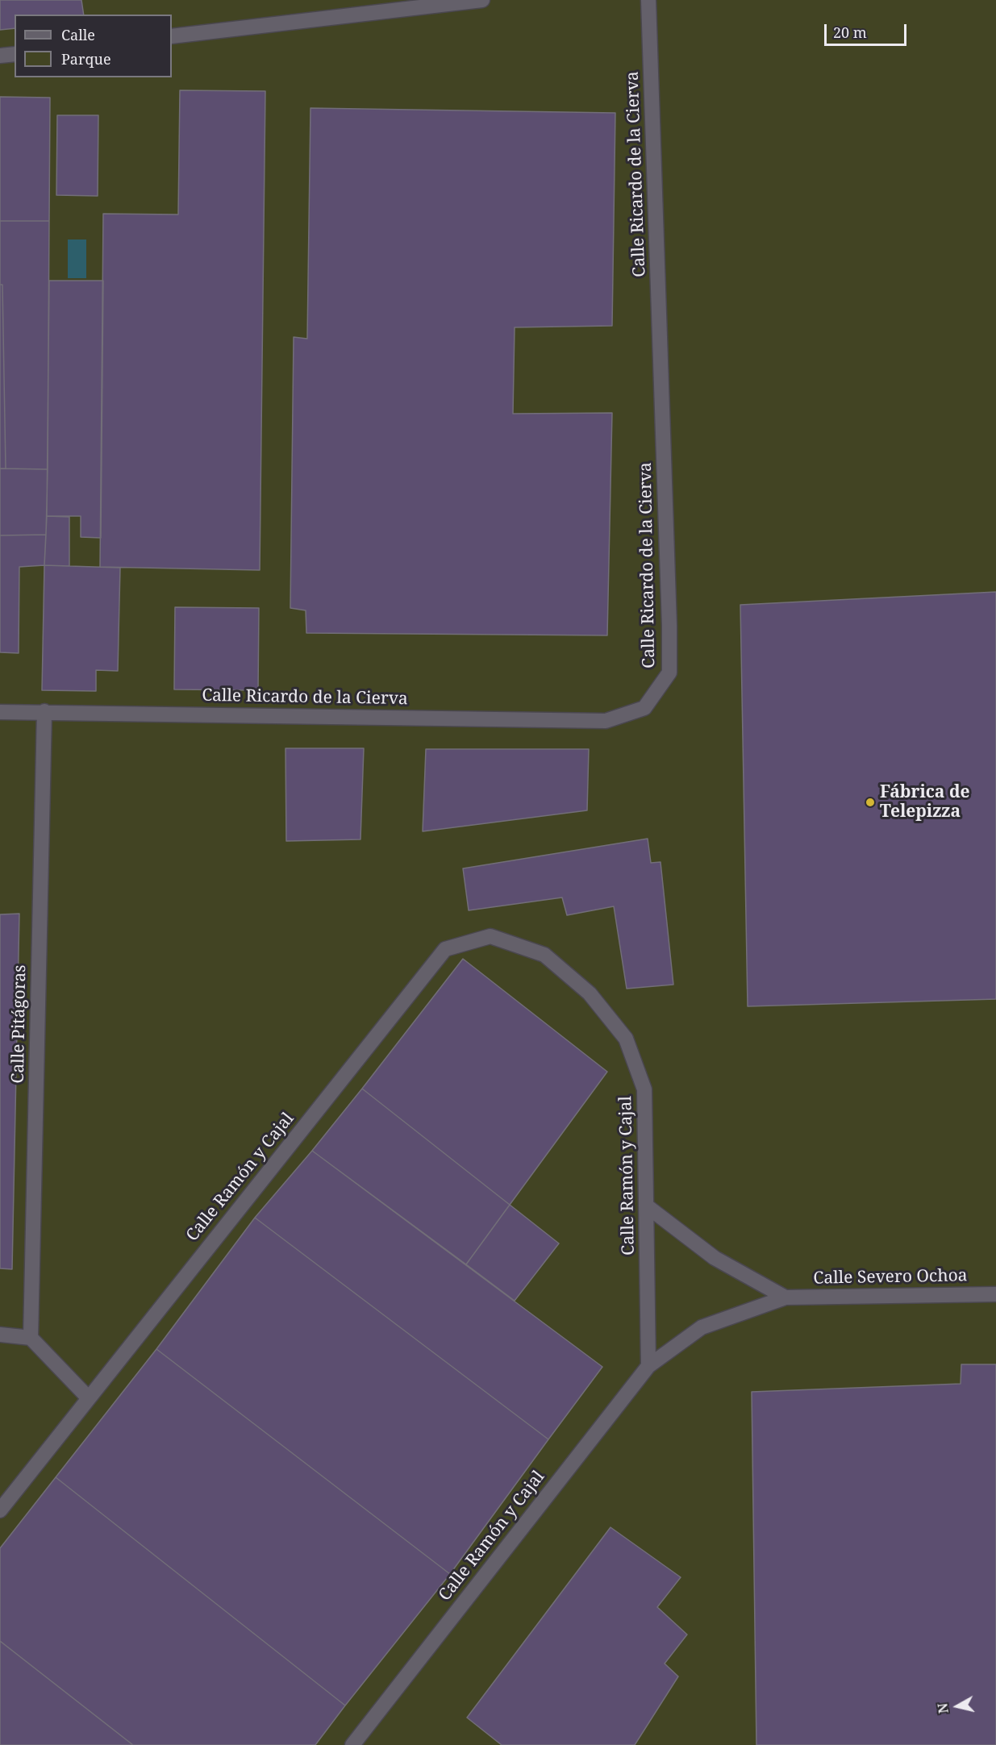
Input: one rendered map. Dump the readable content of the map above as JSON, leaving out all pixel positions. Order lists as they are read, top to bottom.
{
  "streets": {
    "street": [
      "Calle Ricardo de la Cierva",
      "Calle Pitágoras",
      "Calle Ramón y Cajal",
      "Calle Severo Ochoa"
    ]
  },
  "crossings": [
    ["Calle Ricardo de la Cierva", "Calle Pitágoras"],
    ["Calle Ramón y Cajal", "Calle Severo Ochoa"]
  ],
  "places": ["Fábrica de Telepizza"],
  "legend": ["Calle", "Parque"],
  "scale_bar": "20 m",
  "north": "left"
}
